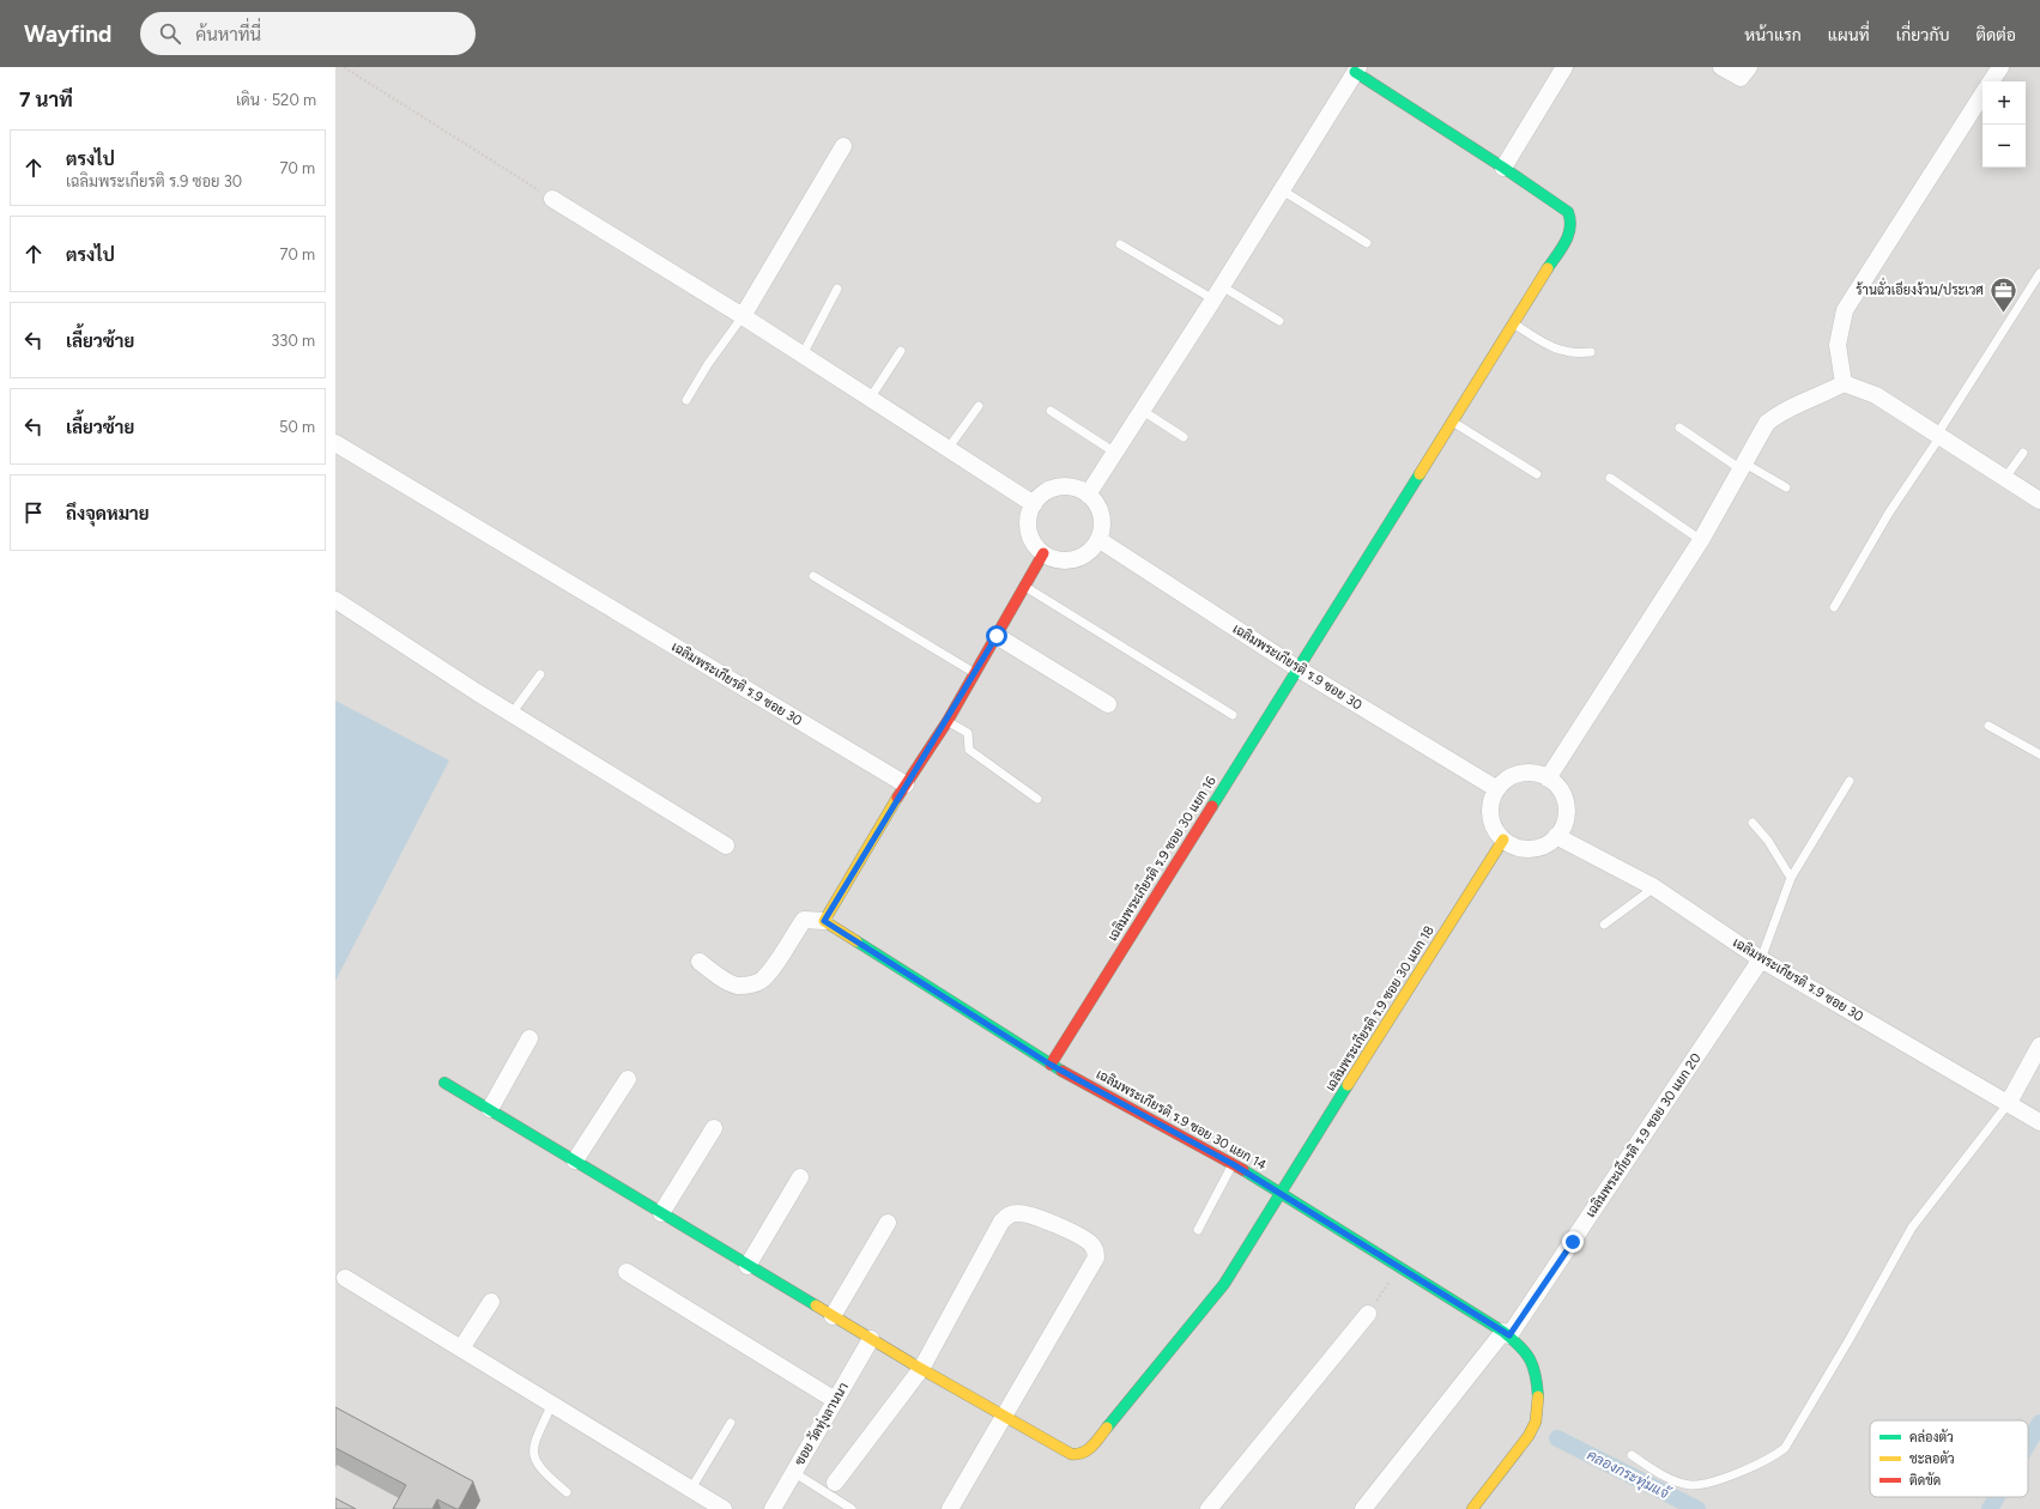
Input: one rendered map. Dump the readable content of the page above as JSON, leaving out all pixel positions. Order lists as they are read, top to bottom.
{
  "streets": {
    "street": [
      "เฉลิมพระเกียรติ ร.9 ซอย 30",
      "เฉลิมพระเกียรติ ร.9 ซอย 30 แยก 16",
      "เฉลิมพระเกียรติ ร.9 ซอย 30 แยก 18",
      "เฉลิมพระเกียรติ ร.9 ซอย 30 แยก 14",
      "เฉลิมพระเกียรติ ร.9 ซอย 30 แยก 20",
      "ซอย วัดทุ่งลานนา"
    ]
  },
  "crossings": [
    ["เฉลิมพระเกียรติ ร.9 ซอย 30", "เฉลิมพระเกียรติ ร.9 ซอย 30 แยก 16"],
    ["เฉลิมพระเกียรติ ร.9 ซอย 30", "เฉลิมพระเกียรติ ร.9 ซอย 30 แยก 18"],
    ["เฉลิมพระเกียรติ ร.9 ซอย 30", "เฉลิมพระเกียรติ ร.9 ซอย 30 แยก 20"],
    ["เฉลิมพระเกียรติ ร.9 ซอย 30 แยก 16", "เฉลิมพระเกียรติ ร.9 ซอย 30 แยก 14"],
    ["เฉลิมพระเกียรติ ร.9 ซอย 30 แยก 18", "เฉลิมพระเกียรติ ร.9 ซอย 30 แยก 14"],
    ["เฉลิมพระเกียรติ ร.9 ซอย 30 แยก 18", "ซอย วัดทุ่งลานนา"],
    ["เฉลิมพระเกียรติ ร.9 ซอย 30 แยก 14", "เฉลิมพระเกียรติ ร.9 ซอย 30 แยก 20"]
  ],
  "water": ["คลองกระทุ่มแจ้"],
  "places": {
    "office": ["ร้านฉั่วเอียงง้วน/ประเวศ"]
  },
  "legend": ["คล่องตัว", "ชะลอตัว", "ติดขัด"],
  "page": {
    "header": "Wayfind",
    "search": "ค้นหาที่นี่",
    "nav": [
      "หน้าแรก",
      "แผนที่",
      "เกี่ยวกับ",
      "ติดต่อ"
    ],
    "heading": ["7 นาที", "เดิน · 520 m"],
    "map_buttons": ["+", "−"],
    "list": [
      ["ตรงไป", "เฉลิมพระเกียรติ ร.9 ซอย 30", "70 m"],
      ["ตรงไป", "70 m"],
      ["เลี้ยวซ้าย", "330 m"],
      ["เลี้ยวซ้าย", "50 m"],
      "ถึงจุดหมาย"
    ]
  }
}
